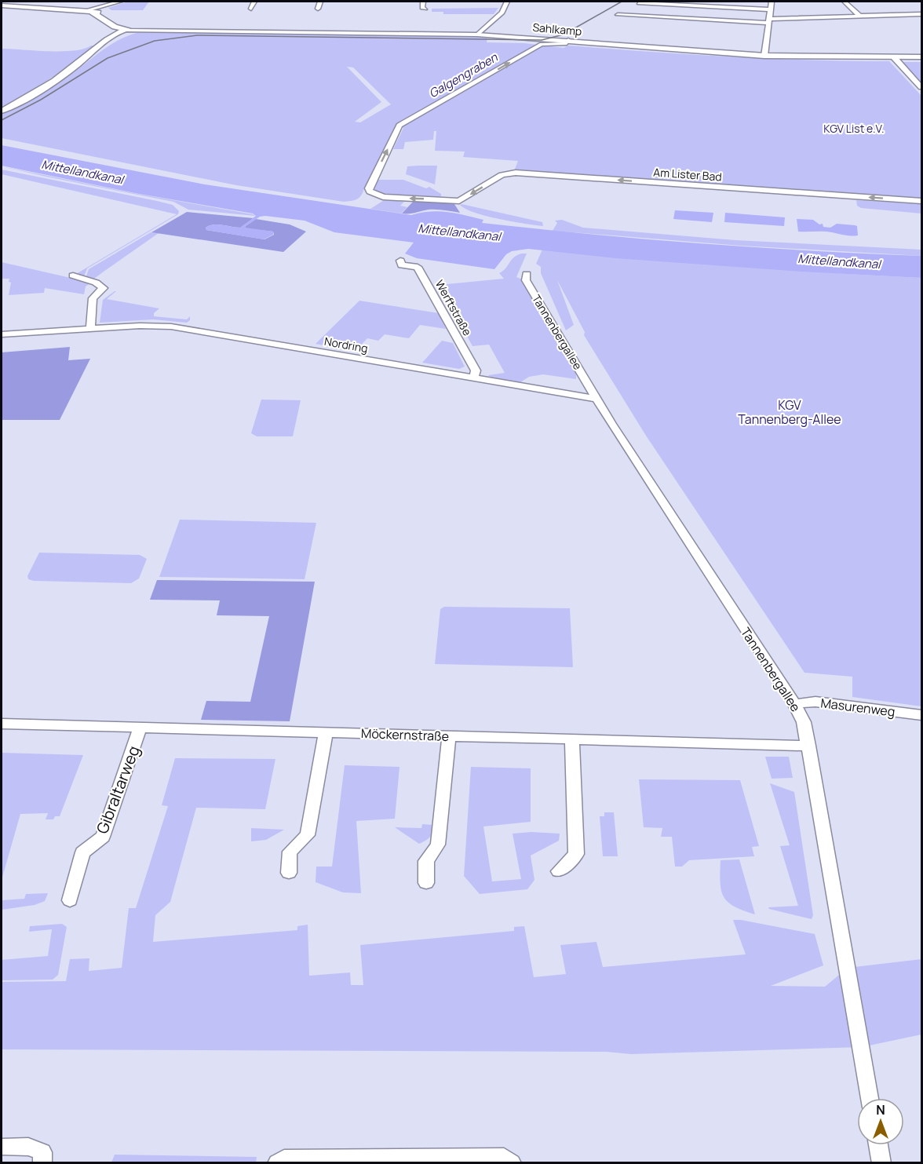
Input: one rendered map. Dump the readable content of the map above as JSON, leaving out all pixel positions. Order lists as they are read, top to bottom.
{
  "streets": {
    "street": [
      "Sahlkamp",
      "Am Lister Bad",
      "Werftstraße",
      "Tannenbergallee",
      "Nordring",
      "Masurenweg",
      "Möckernstraße",
      "Gibraltarweg"
    ]
  },
  "crossings": [
    ["Sahlkamp", "Am Lister Bad"],
    ["Werftstraße", "Nordring"],
    ["Tannenbergallee", "Nordring"],
    ["Tannenbergallee", "Masurenweg"],
    ["Tannenbergallee", "Möckernstraße"],
    ["Möckernstraße", "Gibraltarweg"]
  ],
  "water": ["Galgengraben", "Mittellandkanal"],
  "parks": ["KGV List e.V.", "KGV Tannenberg-Allee"],
  "north": "top"
}
